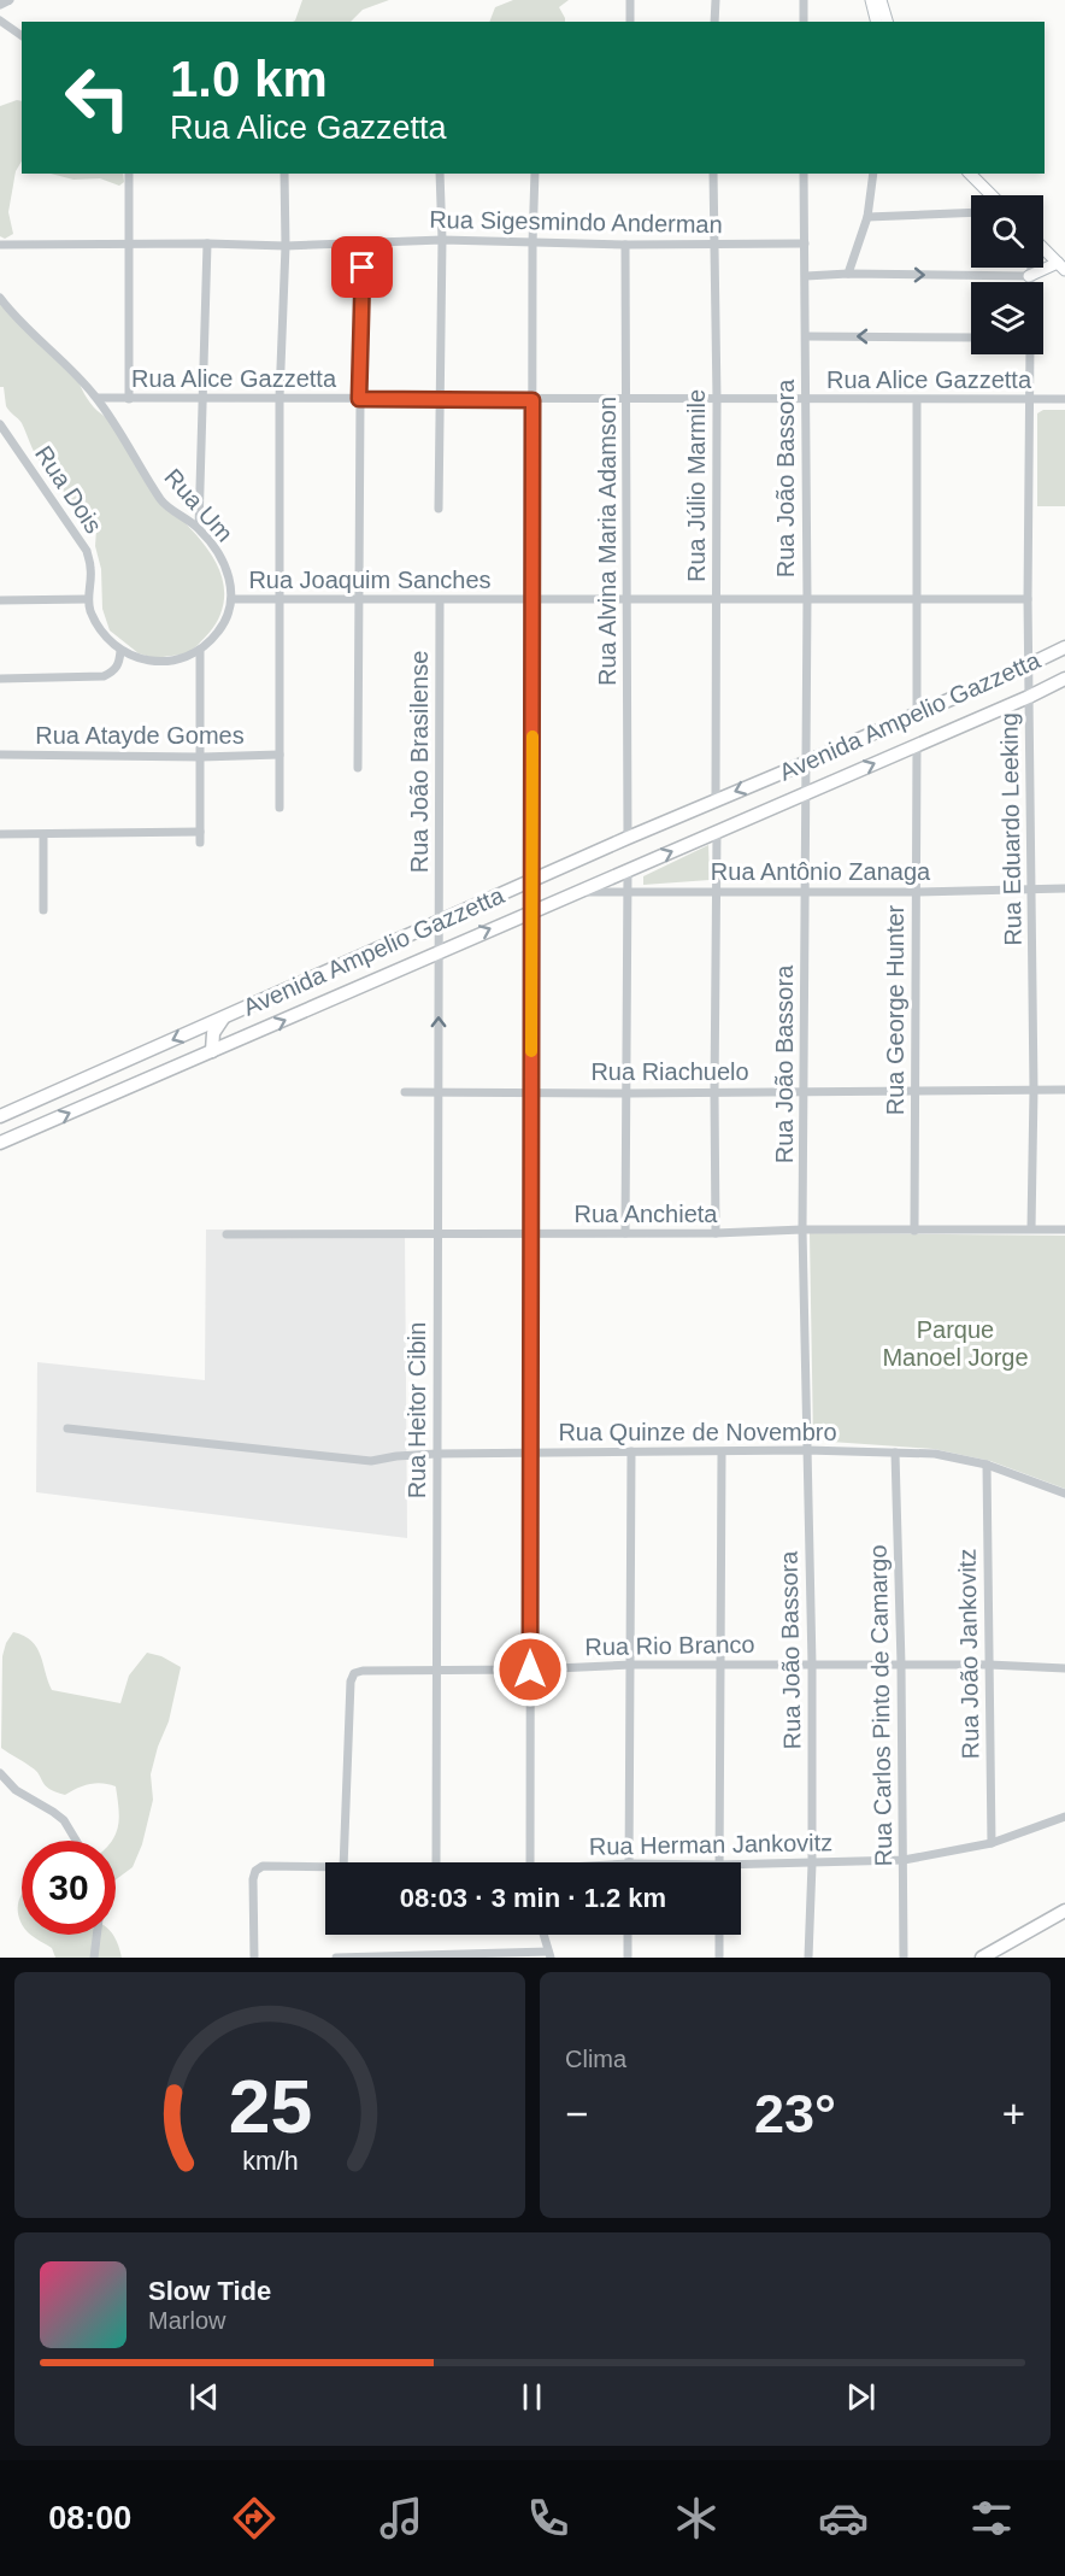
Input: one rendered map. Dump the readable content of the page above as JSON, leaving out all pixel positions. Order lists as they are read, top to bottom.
{
  "streets": {
    "main road": ["Avenida Ampelio Gazzetta"],
    "street": [
      "Rua Sigesmindo Anderman",
      "Rua Alice Gazzetta",
      "Rua João Bassora",
      "Rua Júlio Marmile",
      "Rua Dois",
      "Rua Um",
      "Rua Alvina Maria Adamson",
      "Rua Joaquim Sanches",
      "Rua Atayde Gomes",
      "Rua João Brasilense",
      "Rua Eduardo Leeking",
      "Rua Antônio Zanaga",
      "Rua George Hunter",
      "Rua Riachuelo",
      "Rua Anchieta",
      "Rua Heitor Cibin",
      "Rua Quinze de Novembro",
      "Rua Rio Branco",
      "Rua João Jankovitz",
      "Rua Carlos Pinto de Camargo",
      "Rua Herman Jankovitz"
    ]
  },
  "crossings": [
    ["Rua Sigesmindo Anderman", "Rua João Bassora"],
    ["Rua Sigesmindo Anderman", "Rua Júlio Marmile"],
    ["Rua Sigesmindo Anderman", "Rua Alvina Maria Adamson"],
    ["Rua Alice Gazzetta", "Rua João Bassora"],
    ["Rua Alice Gazzetta", "Rua Júlio Marmile"],
    ["Rua Alice Gazzetta", "Rua Um"],
    ["Rua Alice Gazzetta", "Rua Alvina Maria Adamson"],
    ["Rua Alice Gazzetta", "Rua Eduardo Leeking"],
    ["Rua João Bassora", "Rua Joaquim Sanches"],
    ["Rua João Bassora", "Avenida Ampelio Gazzetta"],
    ["Rua João Bassora", "Rua Antônio Zanaga"],
    ["Rua João Bassora", "Rua Riachuelo"],
    ["Rua João Bassora", "Rua Anchieta"],
    ["Rua João Bassora", "Rua Quinze de Novembro"],
    ["Rua João Bassora", "Rua Rio Branco"],
    ["Rua João Bassora", "Rua Herman Jankovitz"],
    ["Rua Júlio Marmile", "Rua Joaquim Sanches"],
    ["Rua Júlio Marmile", "Avenida Ampelio Gazzetta"],
    ["Rua Um", "Rua Joaquim Sanches"],
    ["Rua Alvina Maria Adamson", "Rua Joaquim Sanches"],
    ["Rua Alvina Maria Adamson", "Avenida Ampelio Gazzetta"],
    ["Rua Joaquim Sanches", "Rua João Brasilense"],
    ["Rua Joaquim Sanches", "Rua Eduardo Leeking"],
    ["Avenida Ampelio Gazzetta", "Rua João Brasilense"],
    ["Avenida Ampelio Gazzetta", "Rua Eduardo Leeking"],
    ["Avenida Ampelio Gazzetta", "Rua Antônio Zanaga"],
    ["Avenida Ampelio Gazzetta", "Rua George Hunter"],
    ["Avenida Ampelio Gazzetta", "Rua Heitor Cibin"],
    ["Rua João Brasilense", "Rua Heitor Cibin"],
    ["Rua Eduardo Leeking", "Rua Antônio Zanaga"],
    ["Rua Eduardo Leeking", "Rua Riachuelo"],
    ["Rua Eduardo Leeking", "Rua Anchieta"],
    ["Rua Antônio Zanaga", "Rua George Hunter"],
    ["Rua George Hunter", "Rua Riachuelo"],
    ["Rua George Hunter", "Rua Anchieta"],
    ["Rua Riachuelo", "Rua Heitor Cibin"],
    ["Rua Anchieta", "Rua Heitor Cibin"],
    ["Rua Heitor Cibin", "Rua Quinze de Novembro"],
    ["Rua Heitor Cibin", "Rua Rio Branco"],
    ["Rua Quinze de Novembro", "Rua João Jankovitz"],
    ["Rua Quinze de Novembro", "Rua Carlos Pinto de Camargo"],
    ["Rua Rio Branco", "Rua João Jankovitz"],
    ["Rua Rio Branco", "Rua Carlos Pinto de Camargo"],
    ["Rua João Jankovitz", "Rua Herman Jankovitz"],
    ["Rua Carlos Pinto de Camargo", "Rua Herman Jankovitz"]
  ],
  "parks": ["Parque Manoel Jorge"],
  "page": {
    "turn": ["1.0 km", "Rua Alice Gazzetta"],
    "limit": "30",
    "trip": "08:03 · 3 min · 1.2 km",
    "tile": "Clima",
    "heat": ["−", "23°", "+"],
    "song": ["Slow Tide", "Marlow"],
    "tabs": "08:00",
    "gauge": ["25", "km/h"]
  }
}
